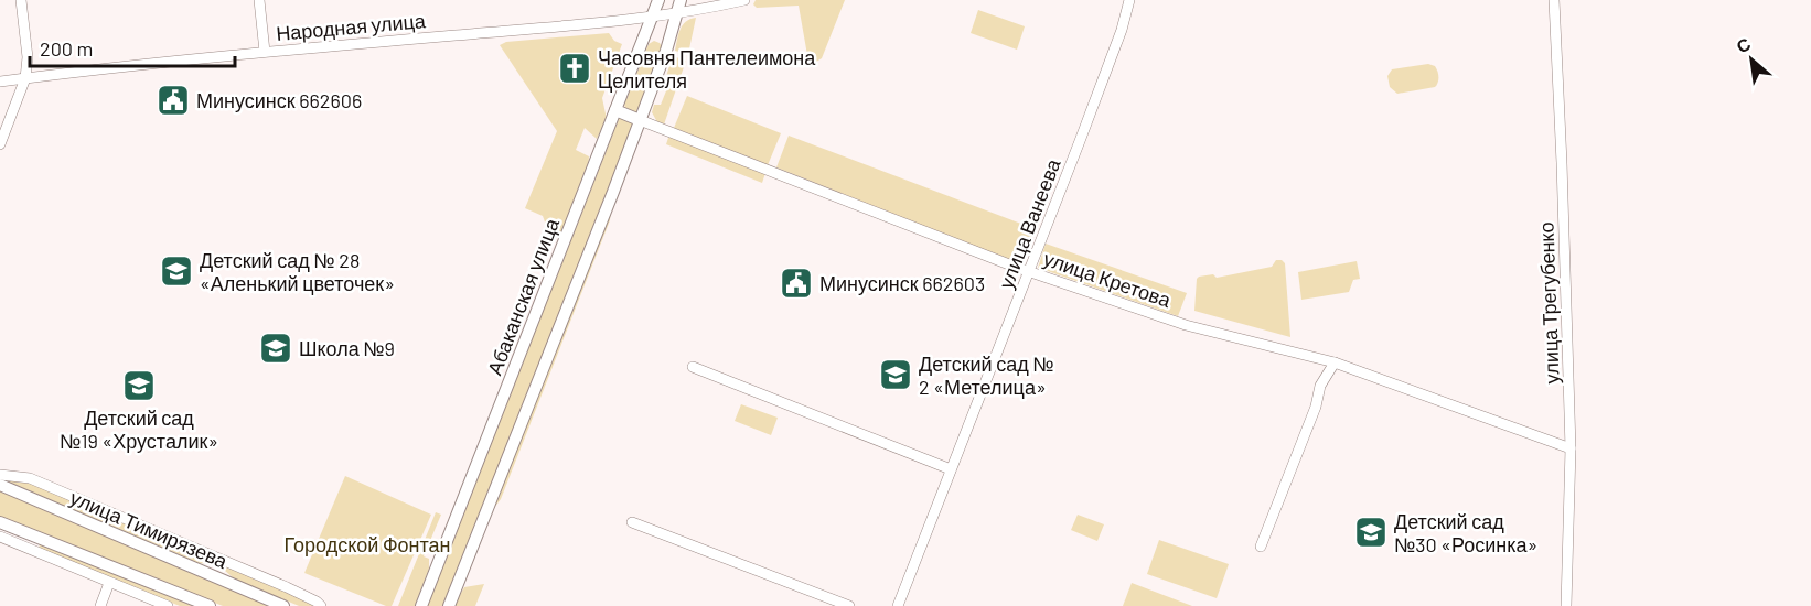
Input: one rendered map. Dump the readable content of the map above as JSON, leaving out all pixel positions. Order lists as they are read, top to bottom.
{
  "streets": {
    "main road": ["Абаканская улица", "улица Тимирязева"],
    "street": [
      "Народная улица",
      "улица Ванеева",
      "улица Кретова",
      "улица Трегубенко"
    ]
  },
  "crossings": [
    ["Народная улица", "Абаканская улица"],
    ["улица Ванеева", "улица Кретова"],
    ["улица Кретова", "улица Трегубенко"]
  ],
  "parks": ["Городской Фонтан"],
  "places": {
    "church": ["Часовня Пантелеимона Целителя"],
    "public building": ["Минусинск 662606", "Минусинск 662603"],
    "school or university": [
      "Детский сад № 28 «Аленький цветочек»",
      "Школа №9",
      "Детский сад № 2 «Метелица»",
      "Детский сад №19 «Хрусталик»",
      "Детский сад №30 «Росинка»"
    ]
  },
  "scale_bar": "200 m",
  "north": "top left"
}
